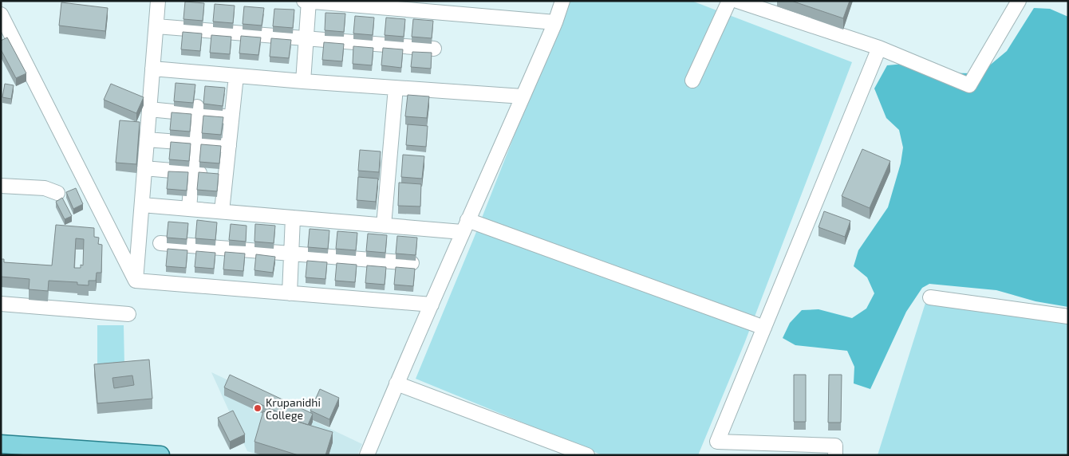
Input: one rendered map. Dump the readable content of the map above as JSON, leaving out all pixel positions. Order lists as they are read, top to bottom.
{
  "places": ["Krupanidhi College"]
}
